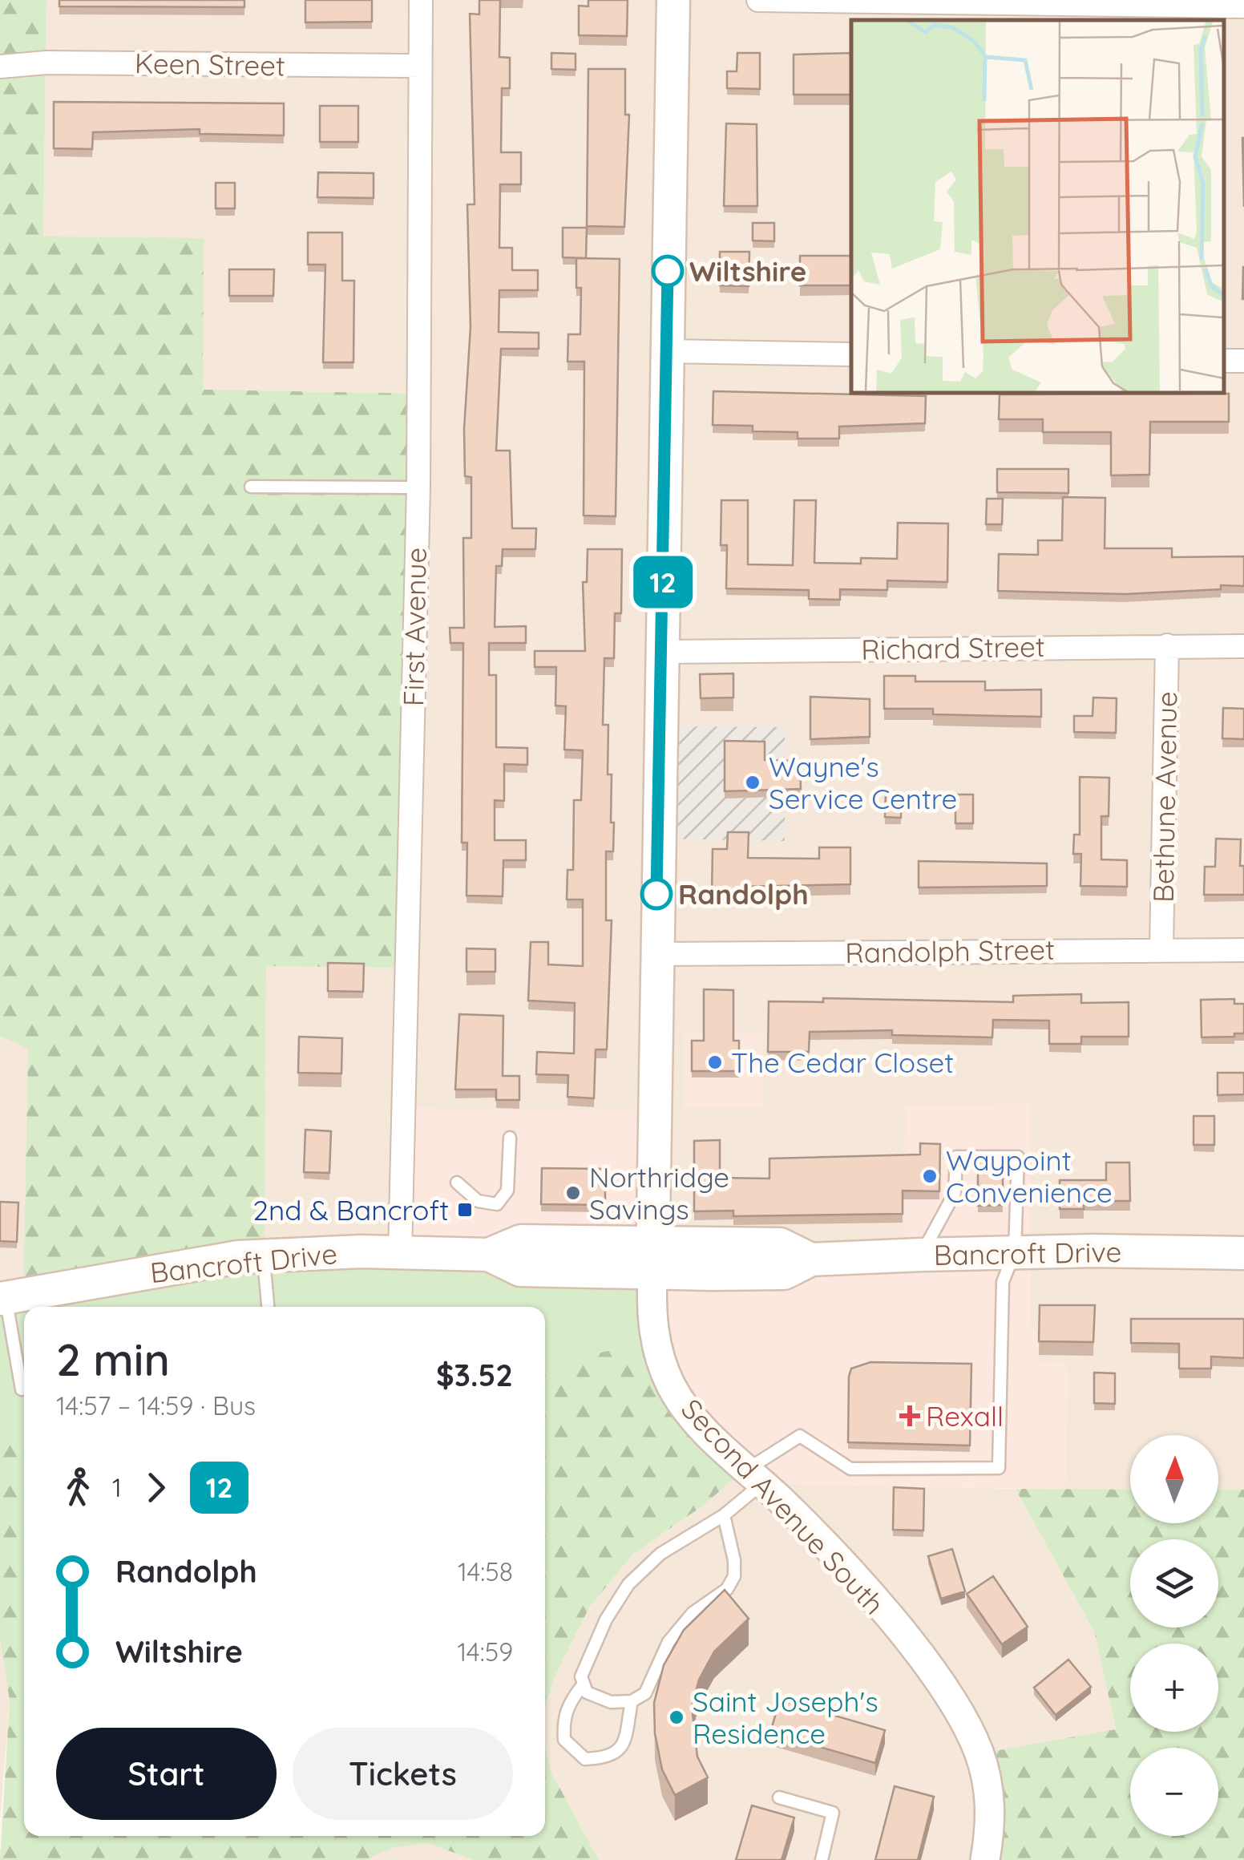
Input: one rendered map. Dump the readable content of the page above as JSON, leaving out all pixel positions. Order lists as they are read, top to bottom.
{
  "streets": {
    "main road": ["Bancroft Drive"],
    "street": [
      "Keen Street",
      "First Avenue",
      "Richard Street",
      "Bethune Avenue",
      "Randolph Street",
      "Second Avenue South"
    ]
  },
  "crossings": [
    ["Keen Street", "First Avenue"],
    ["First Avenue", "Bancroft Drive"],
    ["Richard Street", "Bethune Avenue"],
    ["Bethune Avenue", "Randolph Street"],
    ["Bancroft Drive", "Second Avenue South"]
  ],
  "places": {
    "other": [
      "Wiltshire",
      "Wayne's Service Centre",
      "Randolph",
      "The Cedar Closet",
      "Waypoint Convenience",
      "Northridge Savings",
      "Saint Joseph's Residence"
    ],
    "transit": ["2nd & Bancroft"],
    "health": ["Rexall"]
  },
  "lines": ["bus line 12"],
  "north": "top",
  "page": {
    "on_map": "12",
    "heading": ["2 min", "14:57 – 14:59 · Bus", "$3.52"],
    "map_buttons": ["+", "−"],
    "legs": ["1", "12"],
    "list": [
      {
        "name": "Randolph",
        "value": "14:58"
      },
      {
        "name": "Wiltshire",
        "value": "14:59"
      }
    ],
    "buttons": ["Start", "Tickets"]
  }
}
